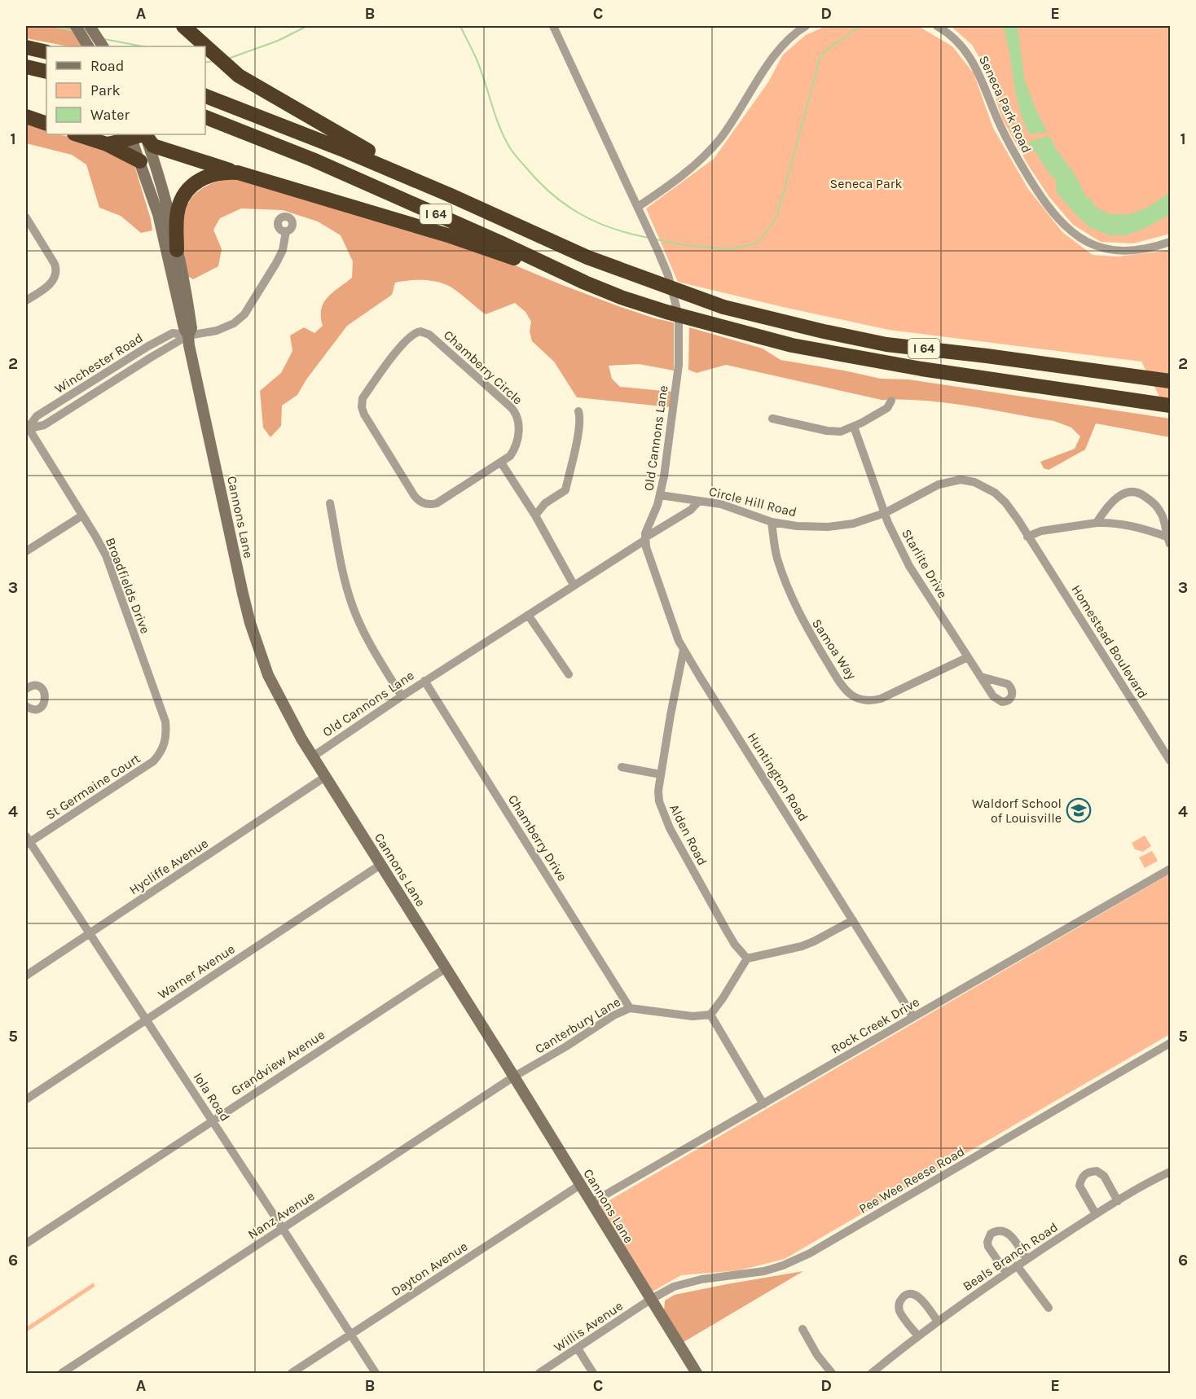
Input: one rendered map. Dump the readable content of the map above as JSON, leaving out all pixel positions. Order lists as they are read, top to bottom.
{
  "streets": {
    "highway": ["I 64"],
    "main road": ["Cannons Lane"],
    "street": [
      "Seneca Park Road",
      "Winchester Road",
      "Chamberry Circle",
      "Old Cannons Lane",
      "Circle Hill Road",
      "Starlite Drive",
      "Broadfields Drive",
      "Homestead Boulevard",
      "Samoa Way",
      "Huntington Road",
      "St Germaine Court",
      "Alden Road",
      "Chamberry Drive",
      "Hycliffe Avenue",
      "Warner Avenue",
      "Canterbury Lane",
      "Rock Creek Drive",
      "Grandview Avenue",
      "Iola Road",
      "Pee Wee Reese Road",
      "Nanz Avenue",
      "Beals Branch Road",
      "Dayton Avenue",
      "Willis Avenue"
    ]
  },
  "crossings": [
    ["Winchester Road", "Cannons Lane"],
    ["Winchester Road", "Broadfields Drive"],
    ["Old Cannons Lane", "Circle Hill Road"],
    ["Old Cannons Lane", "Cannons Lane"],
    ["Old Cannons Lane", "Huntington Road"],
    ["Old Cannons Lane", "Chamberry Drive"],
    ["Circle Hill Road", "Starlite Drive"],
    ["Circle Hill Road", "Homestead Boulevard"],
    ["Circle Hill Road", "Samoa Way"],
    ["Cannons Lane", "Hycliffe Avenue"],
    ["Cannons Lane", "Warner Avenue"],
    ["Cannons Lane", "Canterbury Lane"],
    ["Cannons Lane", "Rock Creek Drive"],
    ["Cannons Lane", "Grandview Avenue"],
    ["Cannons Lane", "Pee Wee Reese Road"],
    ["Cannons Lane", "Nanz Avenue"],
    ["Cannons Lane", "Dayton Avenue"],
    ["Cannons Lane", "Willis Avenue"],
    ["Starlite Drive", "Samoa Way"],
    ["Broadfields Drive", "St Germaine Court"],
    ["Huntington Road", "Alden Road"],
    ["Huntington Road", "Rock Creek Drive"],
    ["St Germaine Court", "Iola Road"],
    ["Chamberry Drive", "Canterbury Lane"],
    ["Hycliffe Avenue", "Iola Road"],
    ["Warner Avenue", "Iola Road"],
    ["Canterbury Lane", "Nanz Avenue"],
    ["Grandview Avenue", "Iola Road"],
    ["Iola Road", "Nanz Avenue"],
    ["Iola Road", "Dayton Avenue"],
    ["Pee Wee Reese Road", "Willis Avenue"]
  ],
  "parks": ["Seneca Park"],
  "places": {
    "school or university": ["Waldorf School of Louisville"]
  },
  "legend": ["Road", "Park", "Water"],
  "grid": {
    "columns": [
      "A",
      "B",
      "C",
      "D",
      "E"
    ],
    "rows": [
      "1",
      "2",
      "3",
      "4",
      "5",
      "6"
    ]
  }
}
